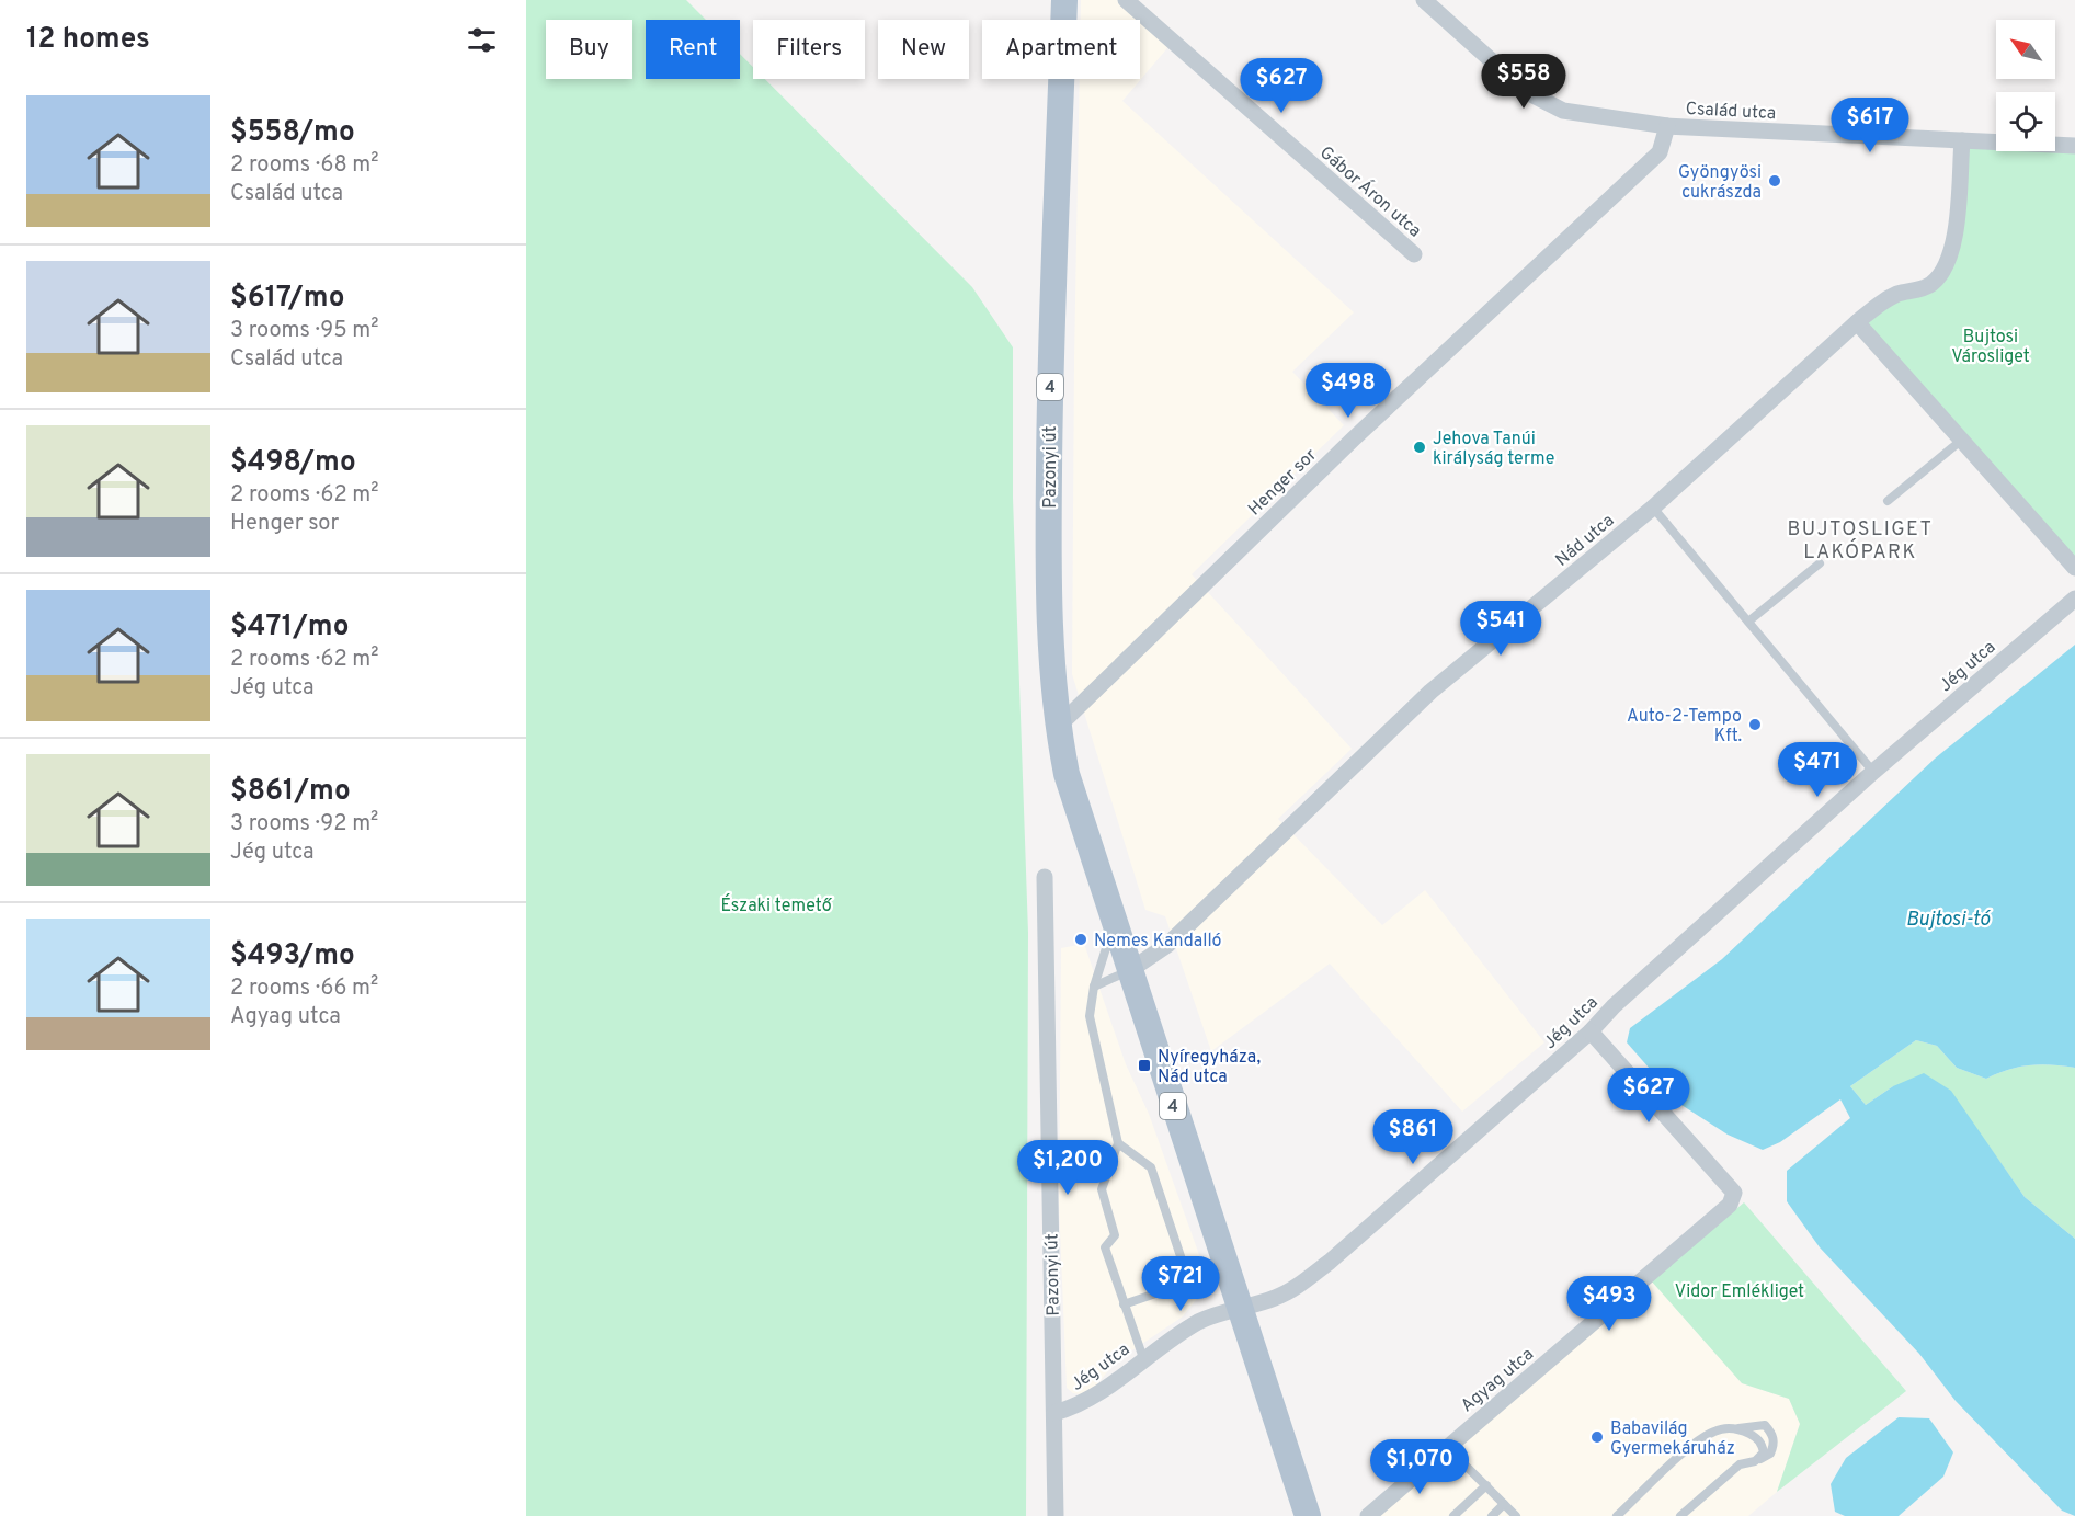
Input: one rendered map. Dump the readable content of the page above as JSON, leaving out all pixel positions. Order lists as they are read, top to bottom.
{
  "streets": {
    "main road": ["4", "Pazonyi út"],
    "street": [
      "Család utca",
      "Gábor Áron utca",
      "Henger sor",
      "Nád utca",
      "Jég utca",
      "Agyag utca"
    ]
  },
  "crossings": [
    ["Család utca", "Henger sor"],
    ["Család utca", "Nád utca"],
    ["4", "Pazonyi út"],
    ["4", "Nád utca"],
    ["4", "Jég utca"],
    ["Pazonyi út", "Henger sor"],
    ["Pazonyi út", "Jég utca"],
    ["Jég utca", "Agyag utca"]
  ],
  "districts": ["BUJTOSLIGET LAKÓPARK"],
  "water": ["Bujtosi-tó"],
  "parks": ["Bujtosi Városliget", "Északi temető", "Vidor Emlékliget"],
  "places": {
    "other": [
      "Gyöngyösi cukrászda",
      "Jehova Tanúi királyság terme",
      "Auto-2-Tempo Kft.",
      "Nemes Kandalló",
      "Babavilág Gyermekáruház"
    ],
    "transit": ["Nyíregyháza, Nád utca"]
  },
  "north": "top left",
  "page": {
    "heading": "12 homes",
    "chip": [
      "Buy",
      "Rent",
      "Filters",
      "New",
      "Apartment"
    ],
    "price": [
      "$558",
      "$627",
      "$617",
      "$498",
      "$541",
      "$471",
      "$627",
      "$861",
      "$1,200",
      "$721",
      "$493",
      "$1,070"
    ],
    "list": [
      {
        "name": "$558/mo",
        "note": "2 rooms · 68 m² · Család utca"
      },
      {
        "name": "$617/mo",
        "note": "3 rooms · 95 m² · Család utca"
      },
      {
        "name": "$498/mo",
        "note": "2 rooms · 62 m² · Henger sor"
      },
      {
        "name": "$471/mo",
        "note": "2 rooms · 62 m² · Jég utca"
      },
      {
        "name": "$861/mo",
        "note": "3 rooms · 92 m² · Jég utca"
      },
      {
        "name": "$493/mo",
        "note": "2 rooms · 66 m² · Agyag utca"
      }
    ]
  }
}
